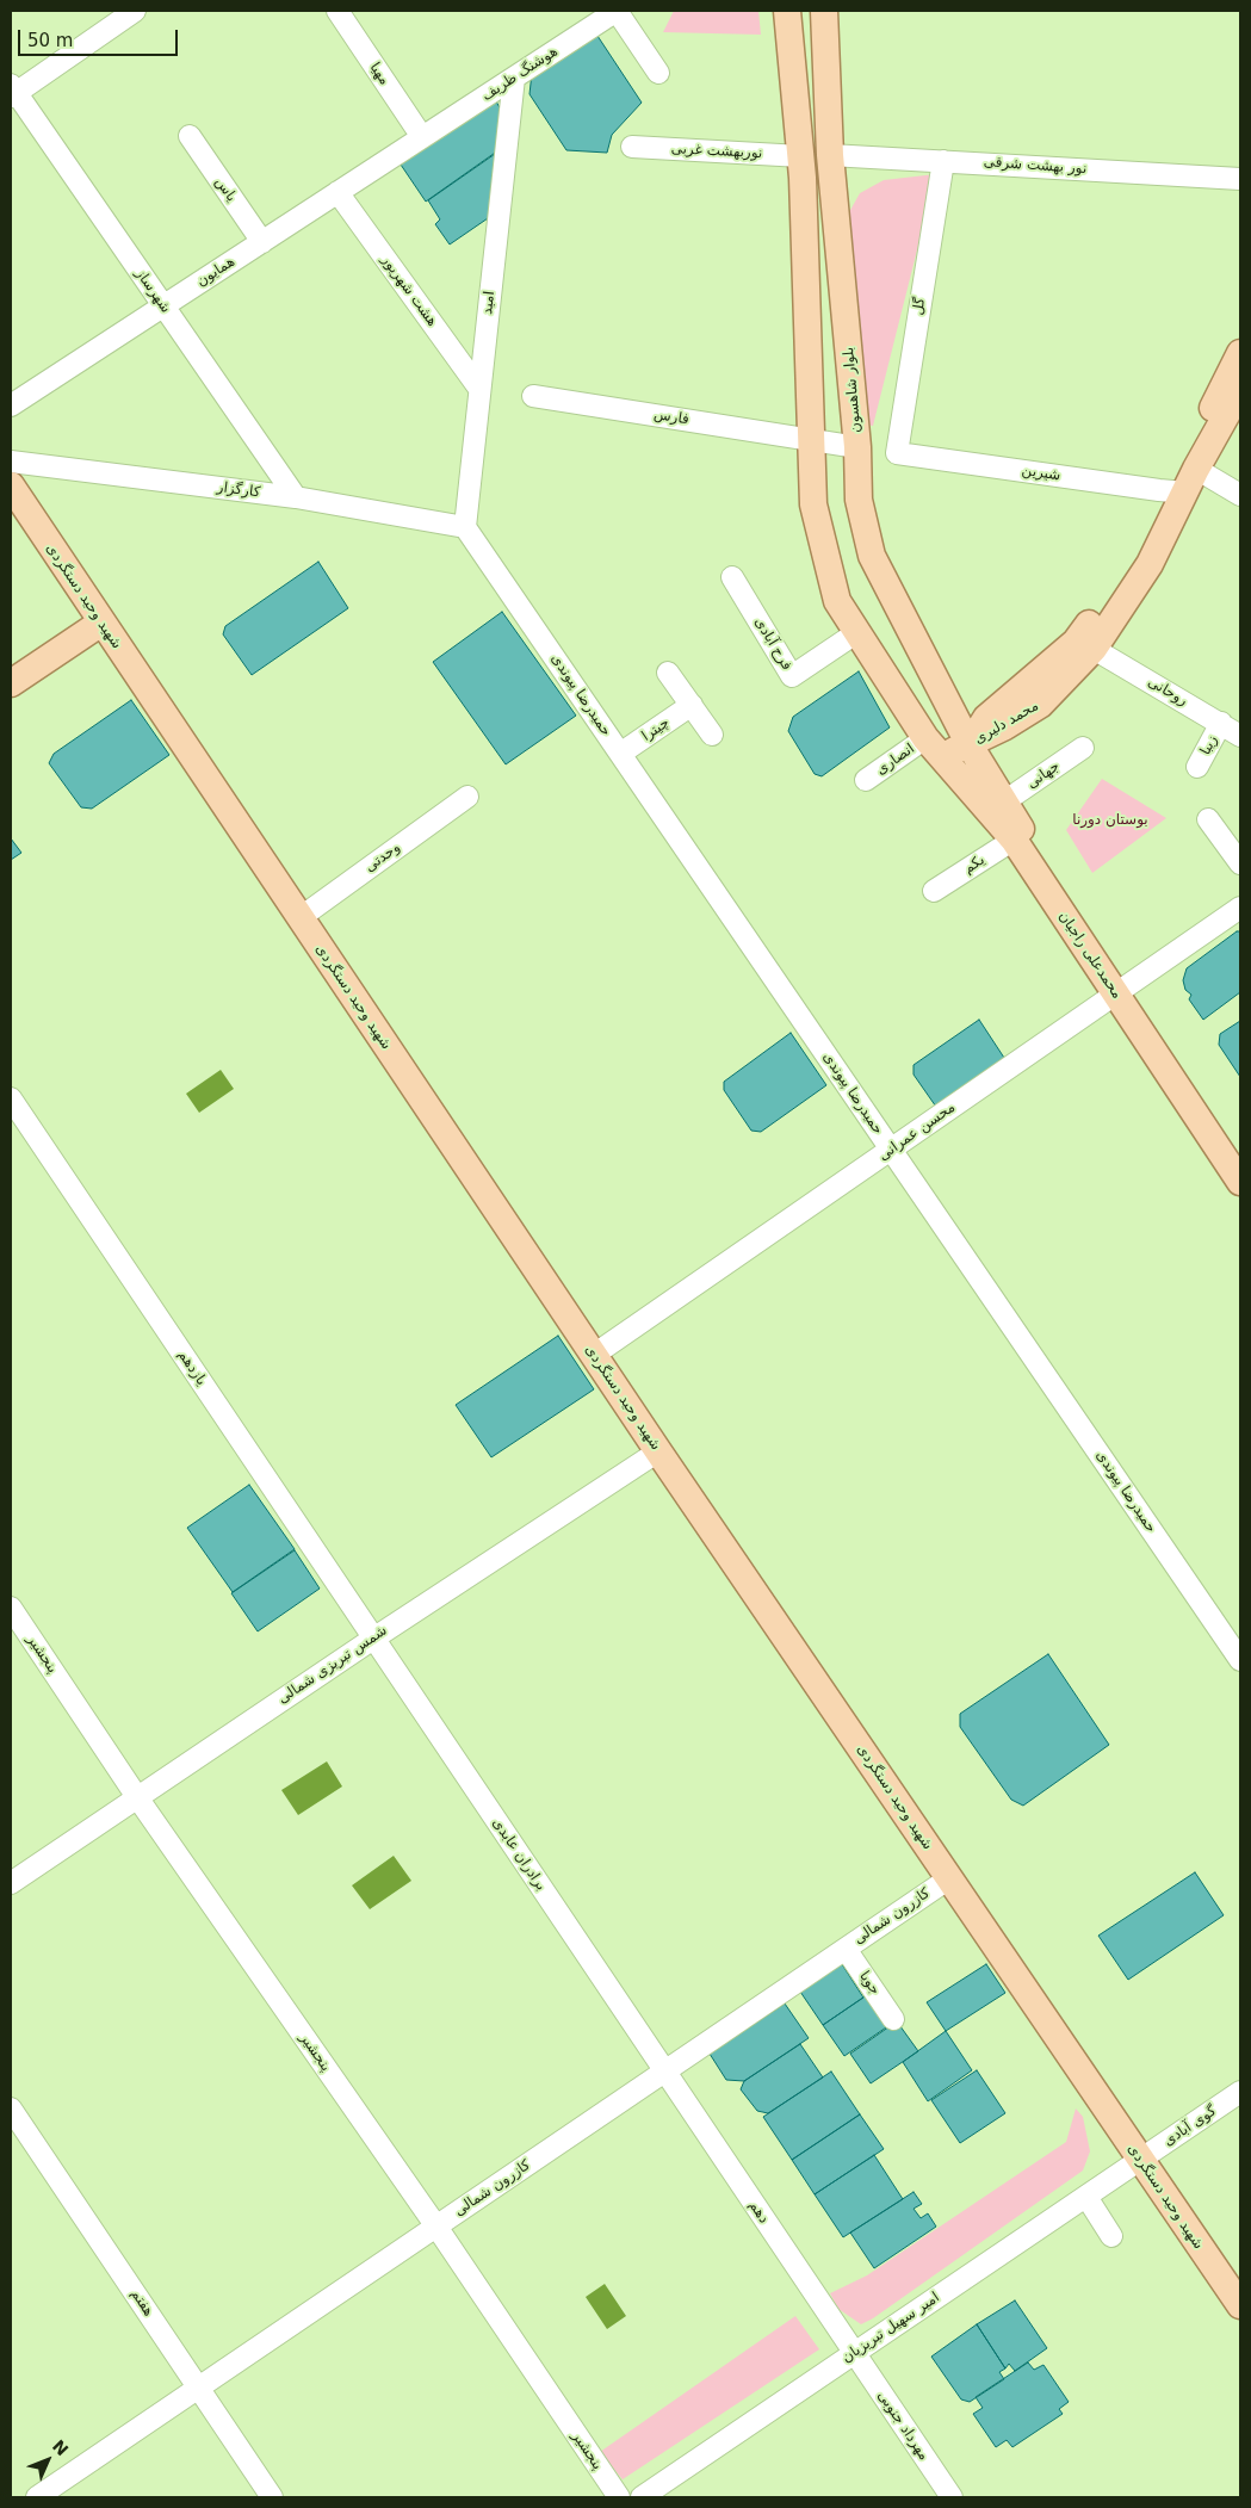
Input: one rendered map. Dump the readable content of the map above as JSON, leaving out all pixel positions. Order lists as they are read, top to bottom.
{
  "streets": {
    "main road": [
      "بلوار شاهسون",
      "شهید وحید دستگردی",
      "محمد دلیری",
      "محمدعلی راجیان"
    ],
    "street": [
      "مهیا",
      "هوشنگ ظریف",
      "نوربهشت غربی",
      "نور بهشت شرقی",
      "یاس",
      "همایون",
      "شهرساز",
      "هشت شهریور",
      "امید",
      "گل",
      "فارس",
      "شیرین",
      "کارگزار",
      "فرح آبادی",
      "روحانی",
      "حمیدرضا پیوندی",
      "چیترا",
      "زیبا",
      "انصاری",
      "جهانی",
      "وحدتی",
      "یکم",
      "محسن عمرانی",
      "یازدهم",
      "پنجشیر",
      "شمس تبریزی شمالی",
      "برادران عابدی",
      "کازرون شمالی",
      "جویا",
      "گوی آبادی",
      "دهم",
      "هفتم",
      "امیر سهیل تبریزیان",
      "مهرداد جنوبی"
    ]
  },
  "crossings": [
    ["مهیا", "هوشنگ ظریف"],
    ["مهیا", "همایون"],
    ["هوشنگ ظریف", "همایون"],
    ["هوشنگ ظریف", "امید"],
    ["نور بهشت شرقی", "گل"],
    ["نور بهشت شرقی", "بلوار شاهسون"],
    ["یاس", "همایون"],
    ["همایون", "شهرساز"],
    ["همایون", "هشت شهریور"],
    ["شهرساز", "کارگزار"],
    ["هشت شهریور", "امید"],
    ["امید", "کارگزار"],
    ["امید", "حمیدرضا پیوندی"],
    ["گل", "شیرین"],
    ["بلوار شاهسون", "فارس"],
    ["بلوار شاهسون", "محمد دلیری"],
    ["بلوار شاهسون", "محمدعلی راجیان"],
    ["شیرین", "محمد دلیری"],
    ["کارگزار", "حمیدرضا پیوندی"],
    ["شهید وحید دستگردی", "وحدتی"],
    ["شهید وحید دستگردی", "محسن عمرانی"],
    ["شهید وحید دستگردی", "شمس تبریزی شمالی"],
    ["شهید وحید دستگردی", "کازرون شمالی"],
    ["شهید وحید دستگردی", "گوی آبادی"],
    ["شهید وحید دستگردی", "امیر سهیل تبریزیان"],
    ["روحانی", "محمد دلیری"],
    ["روحانی", "زیبا"],
    ["حمیدرضا پیوندی", "چیترا"],
    ["حمیدرضا پیوندی", "محسن عمرانی"],
    ["محمد دلیری", "محمدعلی راجیان"],
    ["انصاری", "محمدعلی راجیان"],
    ["جهانی", "محمدعلی راجیان"],
    ["یکم", "محمدعلی راجیان"],
    ["محمدعلی راجیان", "محسن عمرانی"],
    ["یازدهم", "شمس تبریزی شمالی"],
    ["یازدهم", "برادران عابدی"],
    ["پنجشیر", "شمس تبریزی شمالی"],
    ["پنجشیر", "کازرون شمالی"],
    ["شمس تبریزی شمالی", "برادران عابدی"],
    ["برادران عابدی", "کازرون شمالی"],
    ["برادران عابدی", "دهم"],
    ["کازرون شمالی", "جویا"],
    ["کازرون شمالی", "دهم"],
    ["کازرون شمالی", "هفتم"],
    ["گوی آبادی", "امیر سهیل تبریزیان"],
    ["دهم", "امیر سهیل تبریزیان"],
    ["دهم", "مهرداد جنوبی"],
    ["امیر سهیل تبریزیان", "مهرداد جنوبی"]
  ],
  "parks": ["بوستان دورنا"],
  "scale_bar": "50 m",
  "north": "top right"
}
